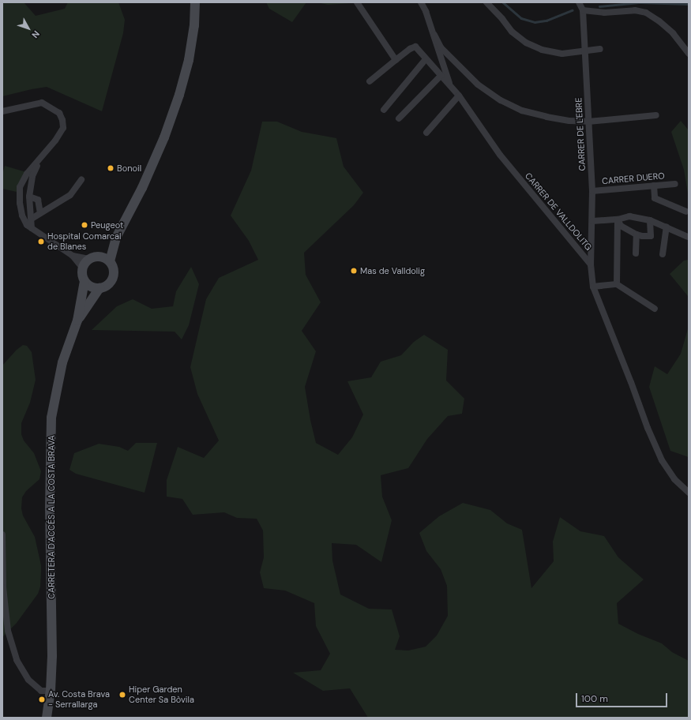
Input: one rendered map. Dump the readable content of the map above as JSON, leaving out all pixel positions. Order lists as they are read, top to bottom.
{
  "streets": {
    "main road": ["CARRETERA D'ACCÉS A LA COSTA BRAVA"],
    "street": ["CARRER DE L'EBRE", "CARRER DUERO", "CARRER DE VALLDOLITG"]
  },
  "crossings": [
    ["CARRER DE L'EBRE", "CARRER DUERO"],
    ["CARRER DE L'EBRE", "CARRER DE VALLDOLITG"]
  ],
  "places": [
    "Bonoil",
    "Peugeot",
    "Hospital Comarcal de Blanes",
    "Mas de Valldolig",
    "Hiper Garden Center Sa Bòvila",
    "Av. Costa Brava - Serrallarga"
  ],
  "scale_bar": "100 m",
  "north": "bottom right"
}
